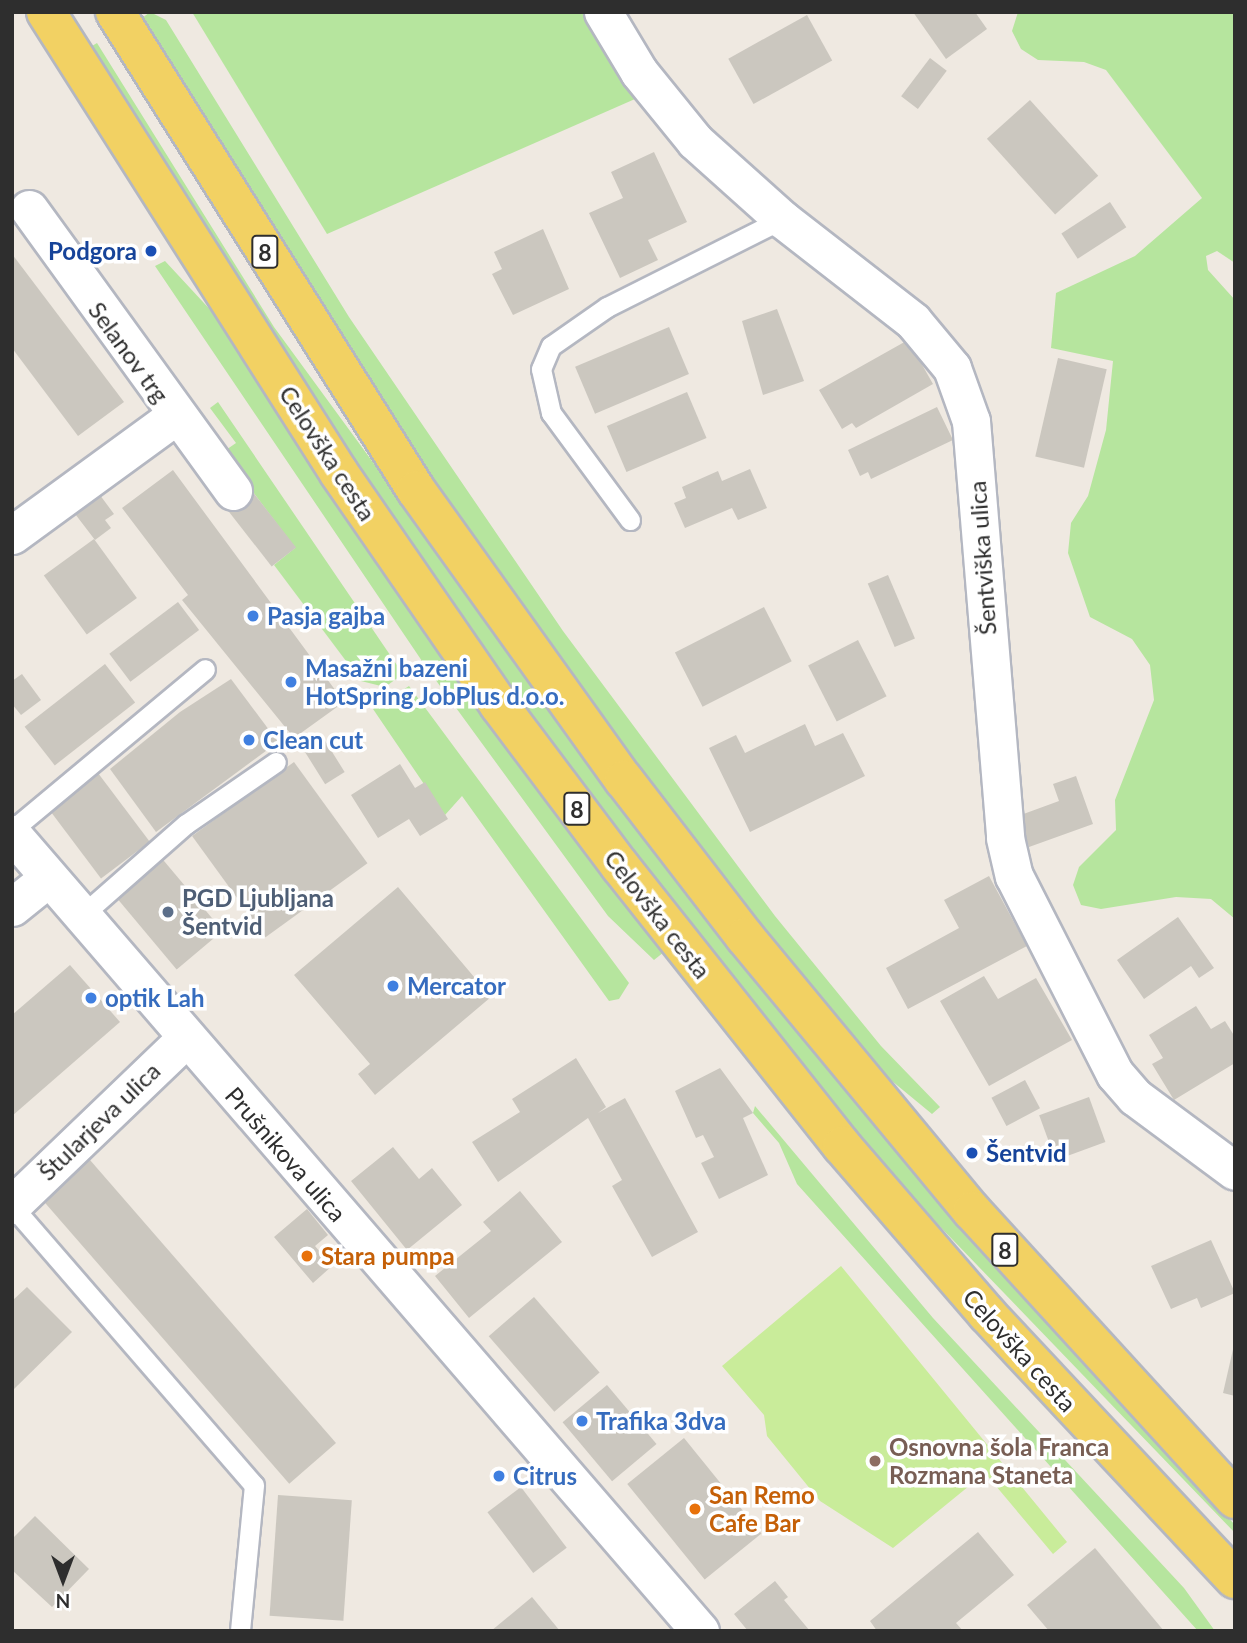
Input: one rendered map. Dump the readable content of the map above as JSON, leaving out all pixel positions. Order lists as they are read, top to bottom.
{
  "streets": {
    "main road": ["8", "Celovška cesta"],
    "street": [
      "Selanov trg",
      "Šentviška ulica",
      "Štularjeva ulica",
      "Prušnikova ulica"
    ]
  },
  "crossings": [
    ["Štularjeva ulica", "Prušnikova ulica"]
  ],
  "places": [
    "Podgora",
    "Pasja gajba",
    "Masažni bazeni HotSpring JobPlus d.o.o.",
    "Clean cut",
    "PGD Ljubljana Šentvid",
    "Mercator",
    "optik Lah",
    "Šentvid",
    "Stara pumpa",
    "Trafika 3dva",
    "Osnovna šola Franca Rozmana Staneta",
    "Citrus",
    "San Remo Cafe Bar"
  ],
  "north": "bottom"
}
